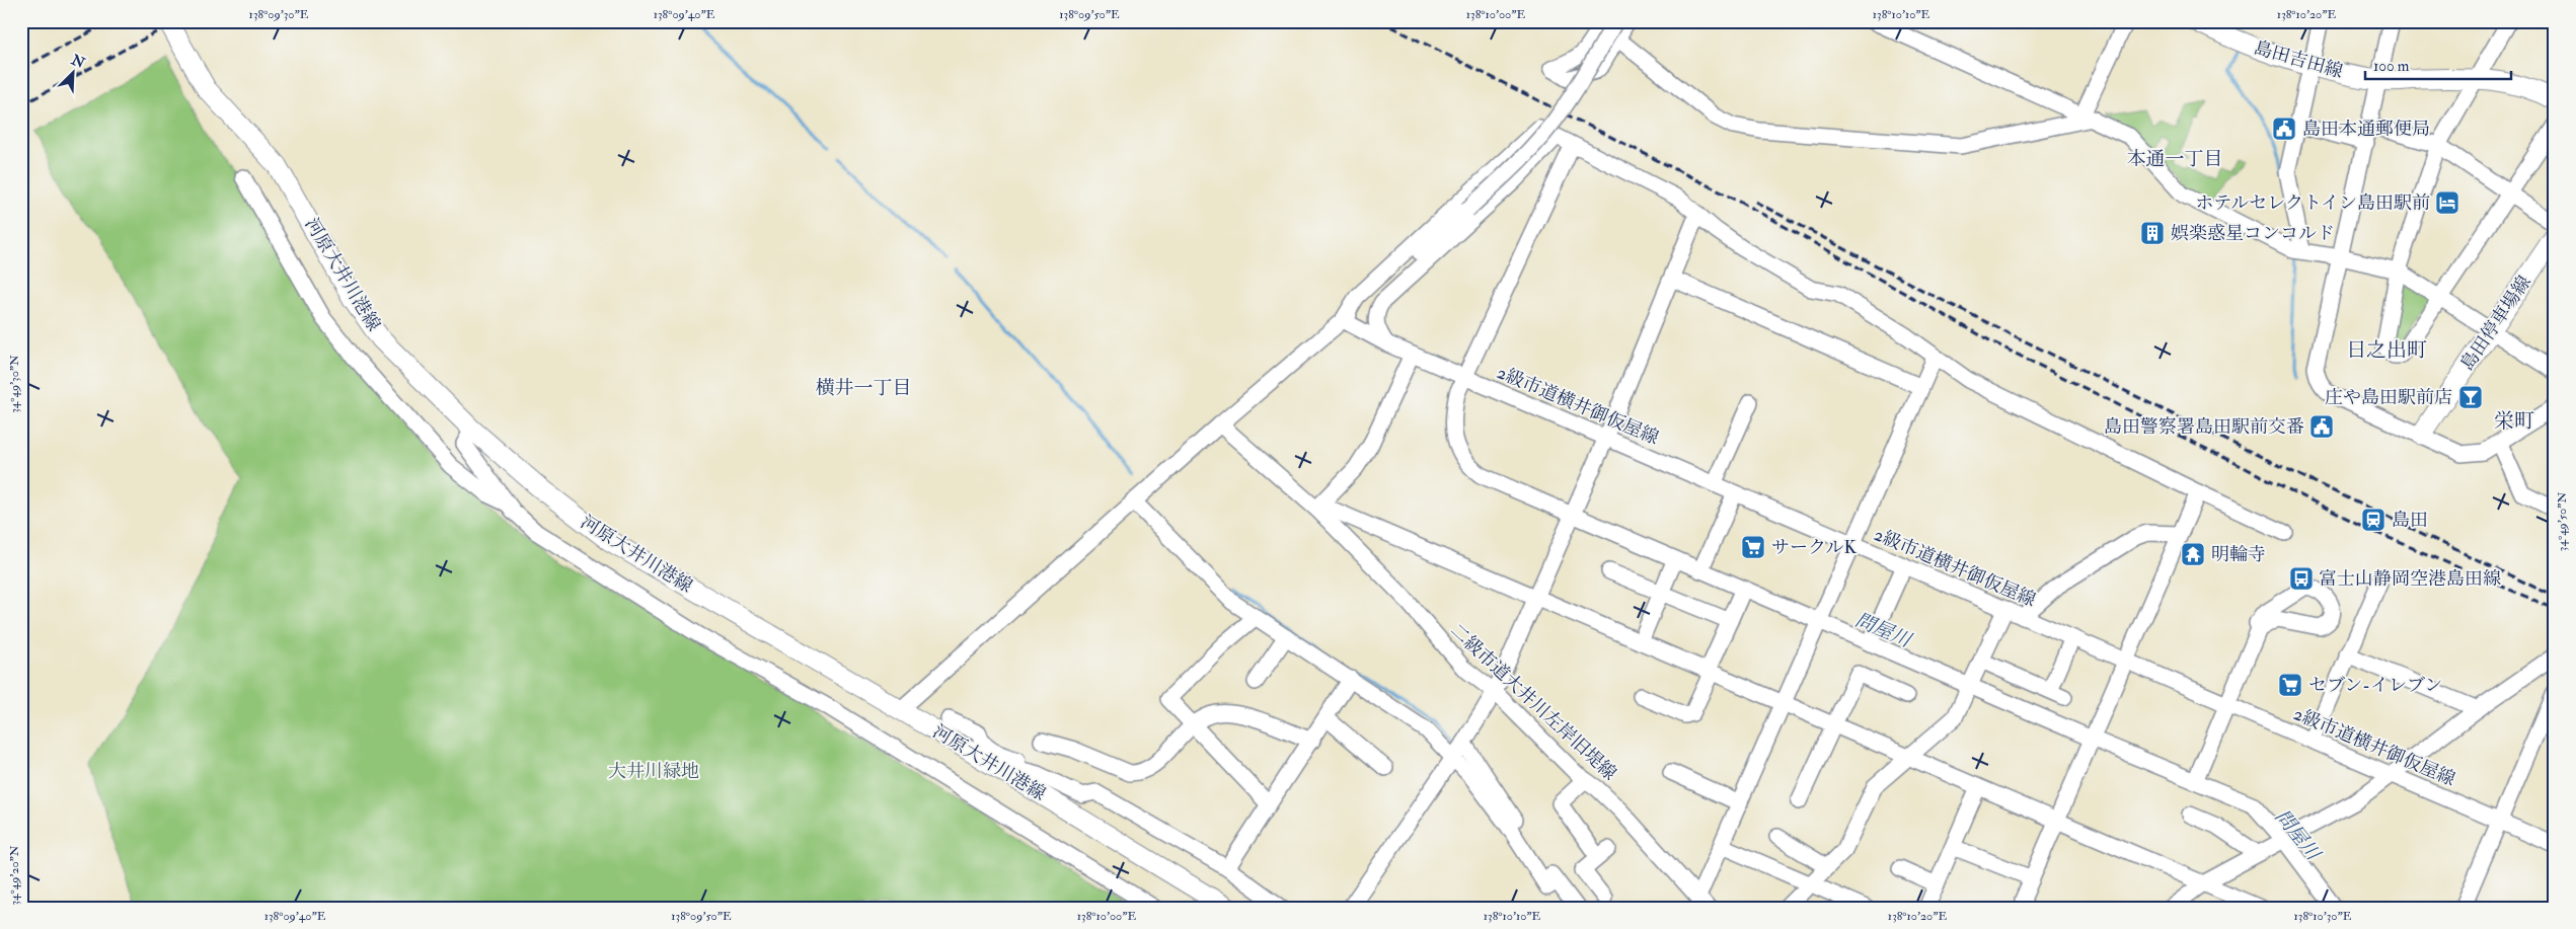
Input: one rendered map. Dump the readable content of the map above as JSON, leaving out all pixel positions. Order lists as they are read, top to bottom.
{
  "streets": {
    "main road": ["島田吉田線", "河原大井川港線", "島田停車場線"],
    "street": ["2級市道横井御仮屋線", "二級市道大井川左岸旧堤線"]
  },
  "districts": [
    "本通一丁目",
    "日之出町",
    "横井一丁目",
    "栄町"
  ],
  "water": ["問屋川"],
  "parks": ["大井川緑地"],
  "places": {
    "public building": ["島田本通郵便局", "島田警察署島田駅前交番"],
    "hotel": ["ホテルセレクトイン島田駅前"],
    "building": ["娯楽惑星コンコルド"],
    "bar": ["庄や島田駅前店"],
    "station": ["島田"],
    "supermarket": ["サークルK", "セブン-イレブン"],
    "temple": ["明輪寺"],
    "bus stop": ["富士山静岡空港島田線"]
  },
  "scale_bar": "100 m",
  "north": "top right",
  "coordinates": [
    "138°09'30\"E",
    "138°09'40\"E",
    "138°09'50\"E",
    "138°10'00\"E",
    "138°10'10\"E",
    "138°10'20\"E",
    "34°49'30\"N",
    "34°49'50\"N",
    "34°49'20\"N",
    "138°10'30\"E"
  ]
}
